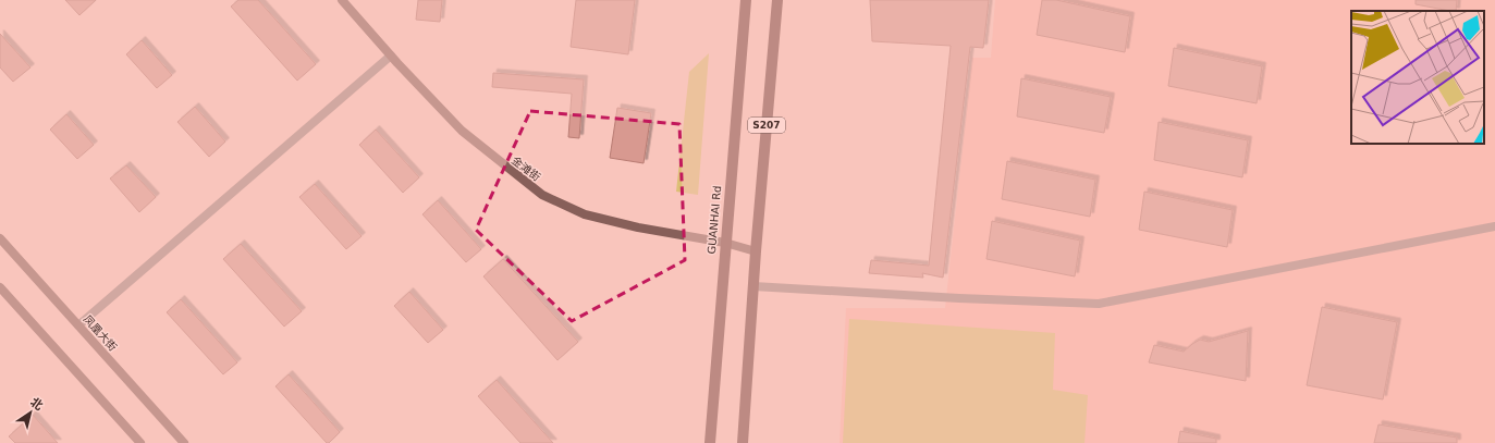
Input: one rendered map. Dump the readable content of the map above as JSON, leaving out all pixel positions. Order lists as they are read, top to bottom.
{
  "streets": {
    "main road": ["S207", "GUANHAI Rd"],
    "street": ["金滩街", "凤凰大街"]
  },
  "crossings": [
    ["S207", "金滩街"],
    ["金滩街", "GUANHAI Rd"]
  ],
  "north": "top right"
}
